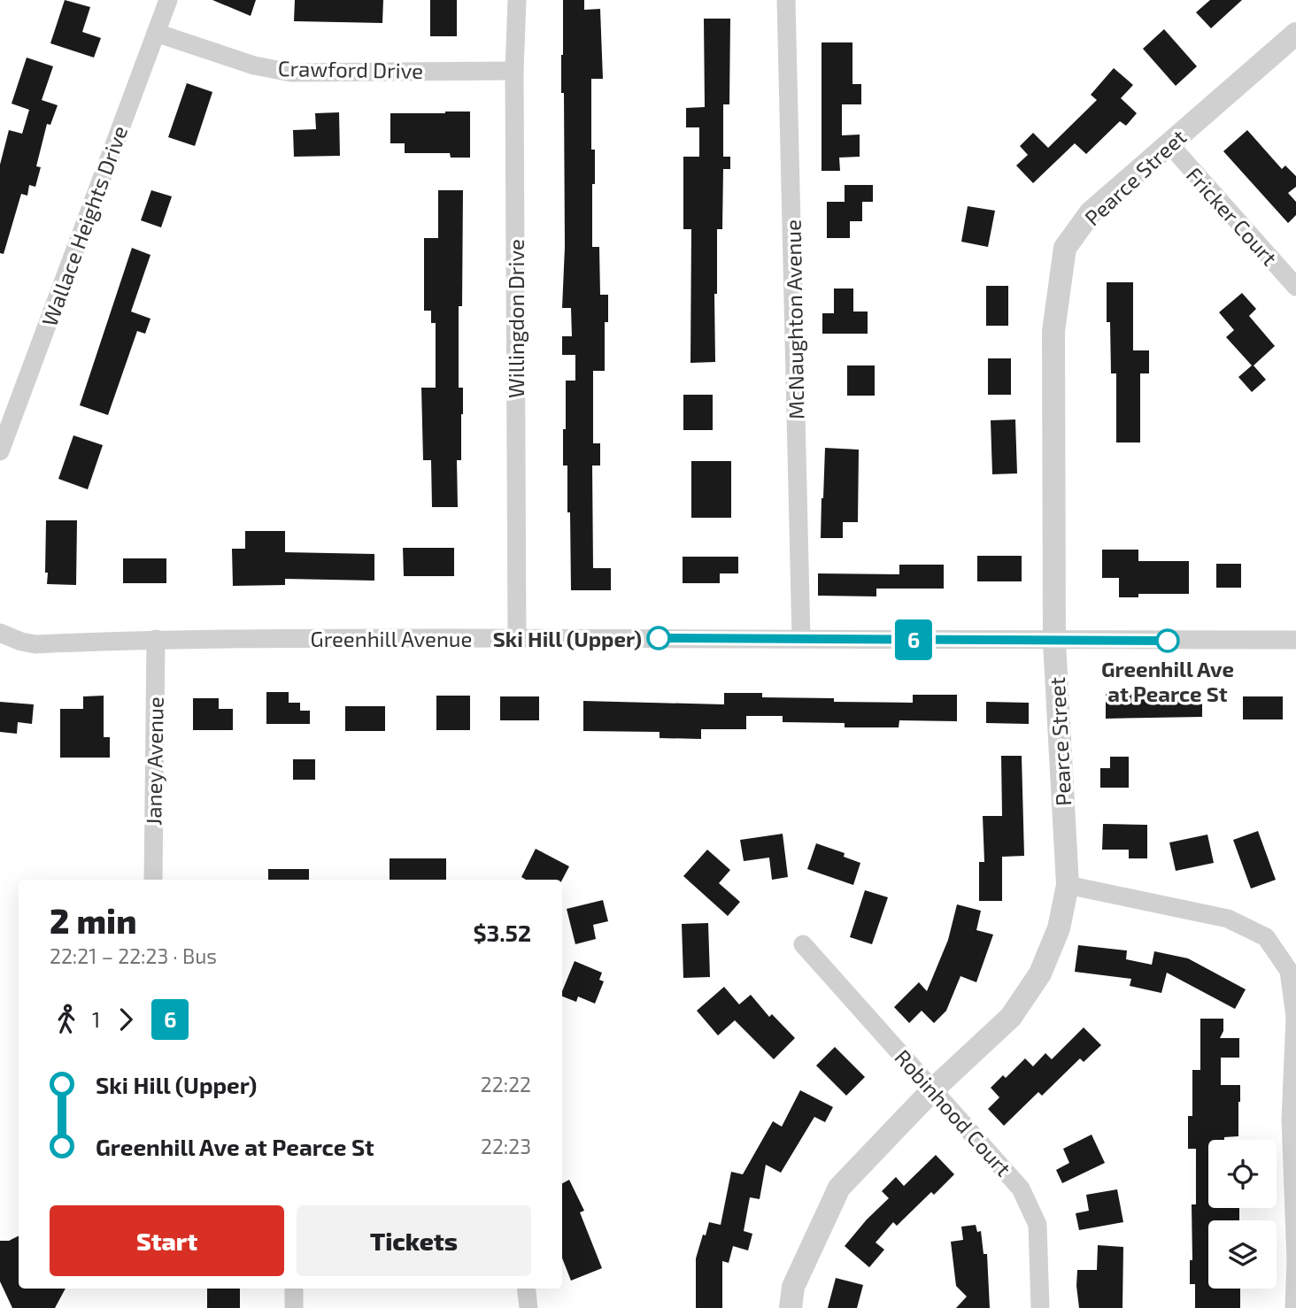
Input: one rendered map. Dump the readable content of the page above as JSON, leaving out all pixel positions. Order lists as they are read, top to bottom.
{
  "streets": {
    "street": [
      "Crawford Drive",
      "Pearce Street",
      "Fricker Court",
      "Wallace Heights Drive",
      "Willingdon Drive",
      "McNaughton Avenue",
      "Greenhill Avenue",
      "Janey Avenue",
      "Robinhood Court"
    ]
  },
  "crossings": [
    ["Crawford Drive", "Wallace Heights Drive"],
    ["Crawford Drive", "Willingdon Drive"],
    ["Pearce Street", "Fricker Court"],
    ["Pearce Street", "Greenhill Avenue"],
    ["Pearce Street", "Robinhood Court"],
    ["Willingdon Drive", "Greenhill Avenue"],
    ["McNaughton Avenue", "Greenhill Avenue"],
    ["Greenhill Avenue", "Janey Avenue"]
  ],
  "places": ["Ski Hill (Upper)", "Greenhill Ave at Pearce St"],
  "lines": ["bus line 6"],
  "page": {
    "on_map": "6",
    "heading": ["2 min", "22:21 – 22:23 · Bus", "$3.52"],
    "legs": ["1", "6"],
    "list": [
      {
        "name": "Ski Hill (Upper)",
        "value": "22:22"
      },
      {
        "name": "Greenhill Ave at Pearce St",
        "value": "22:23"
      }
    ],
    "buttons": ["Start", "Tickets"]
  }
}
